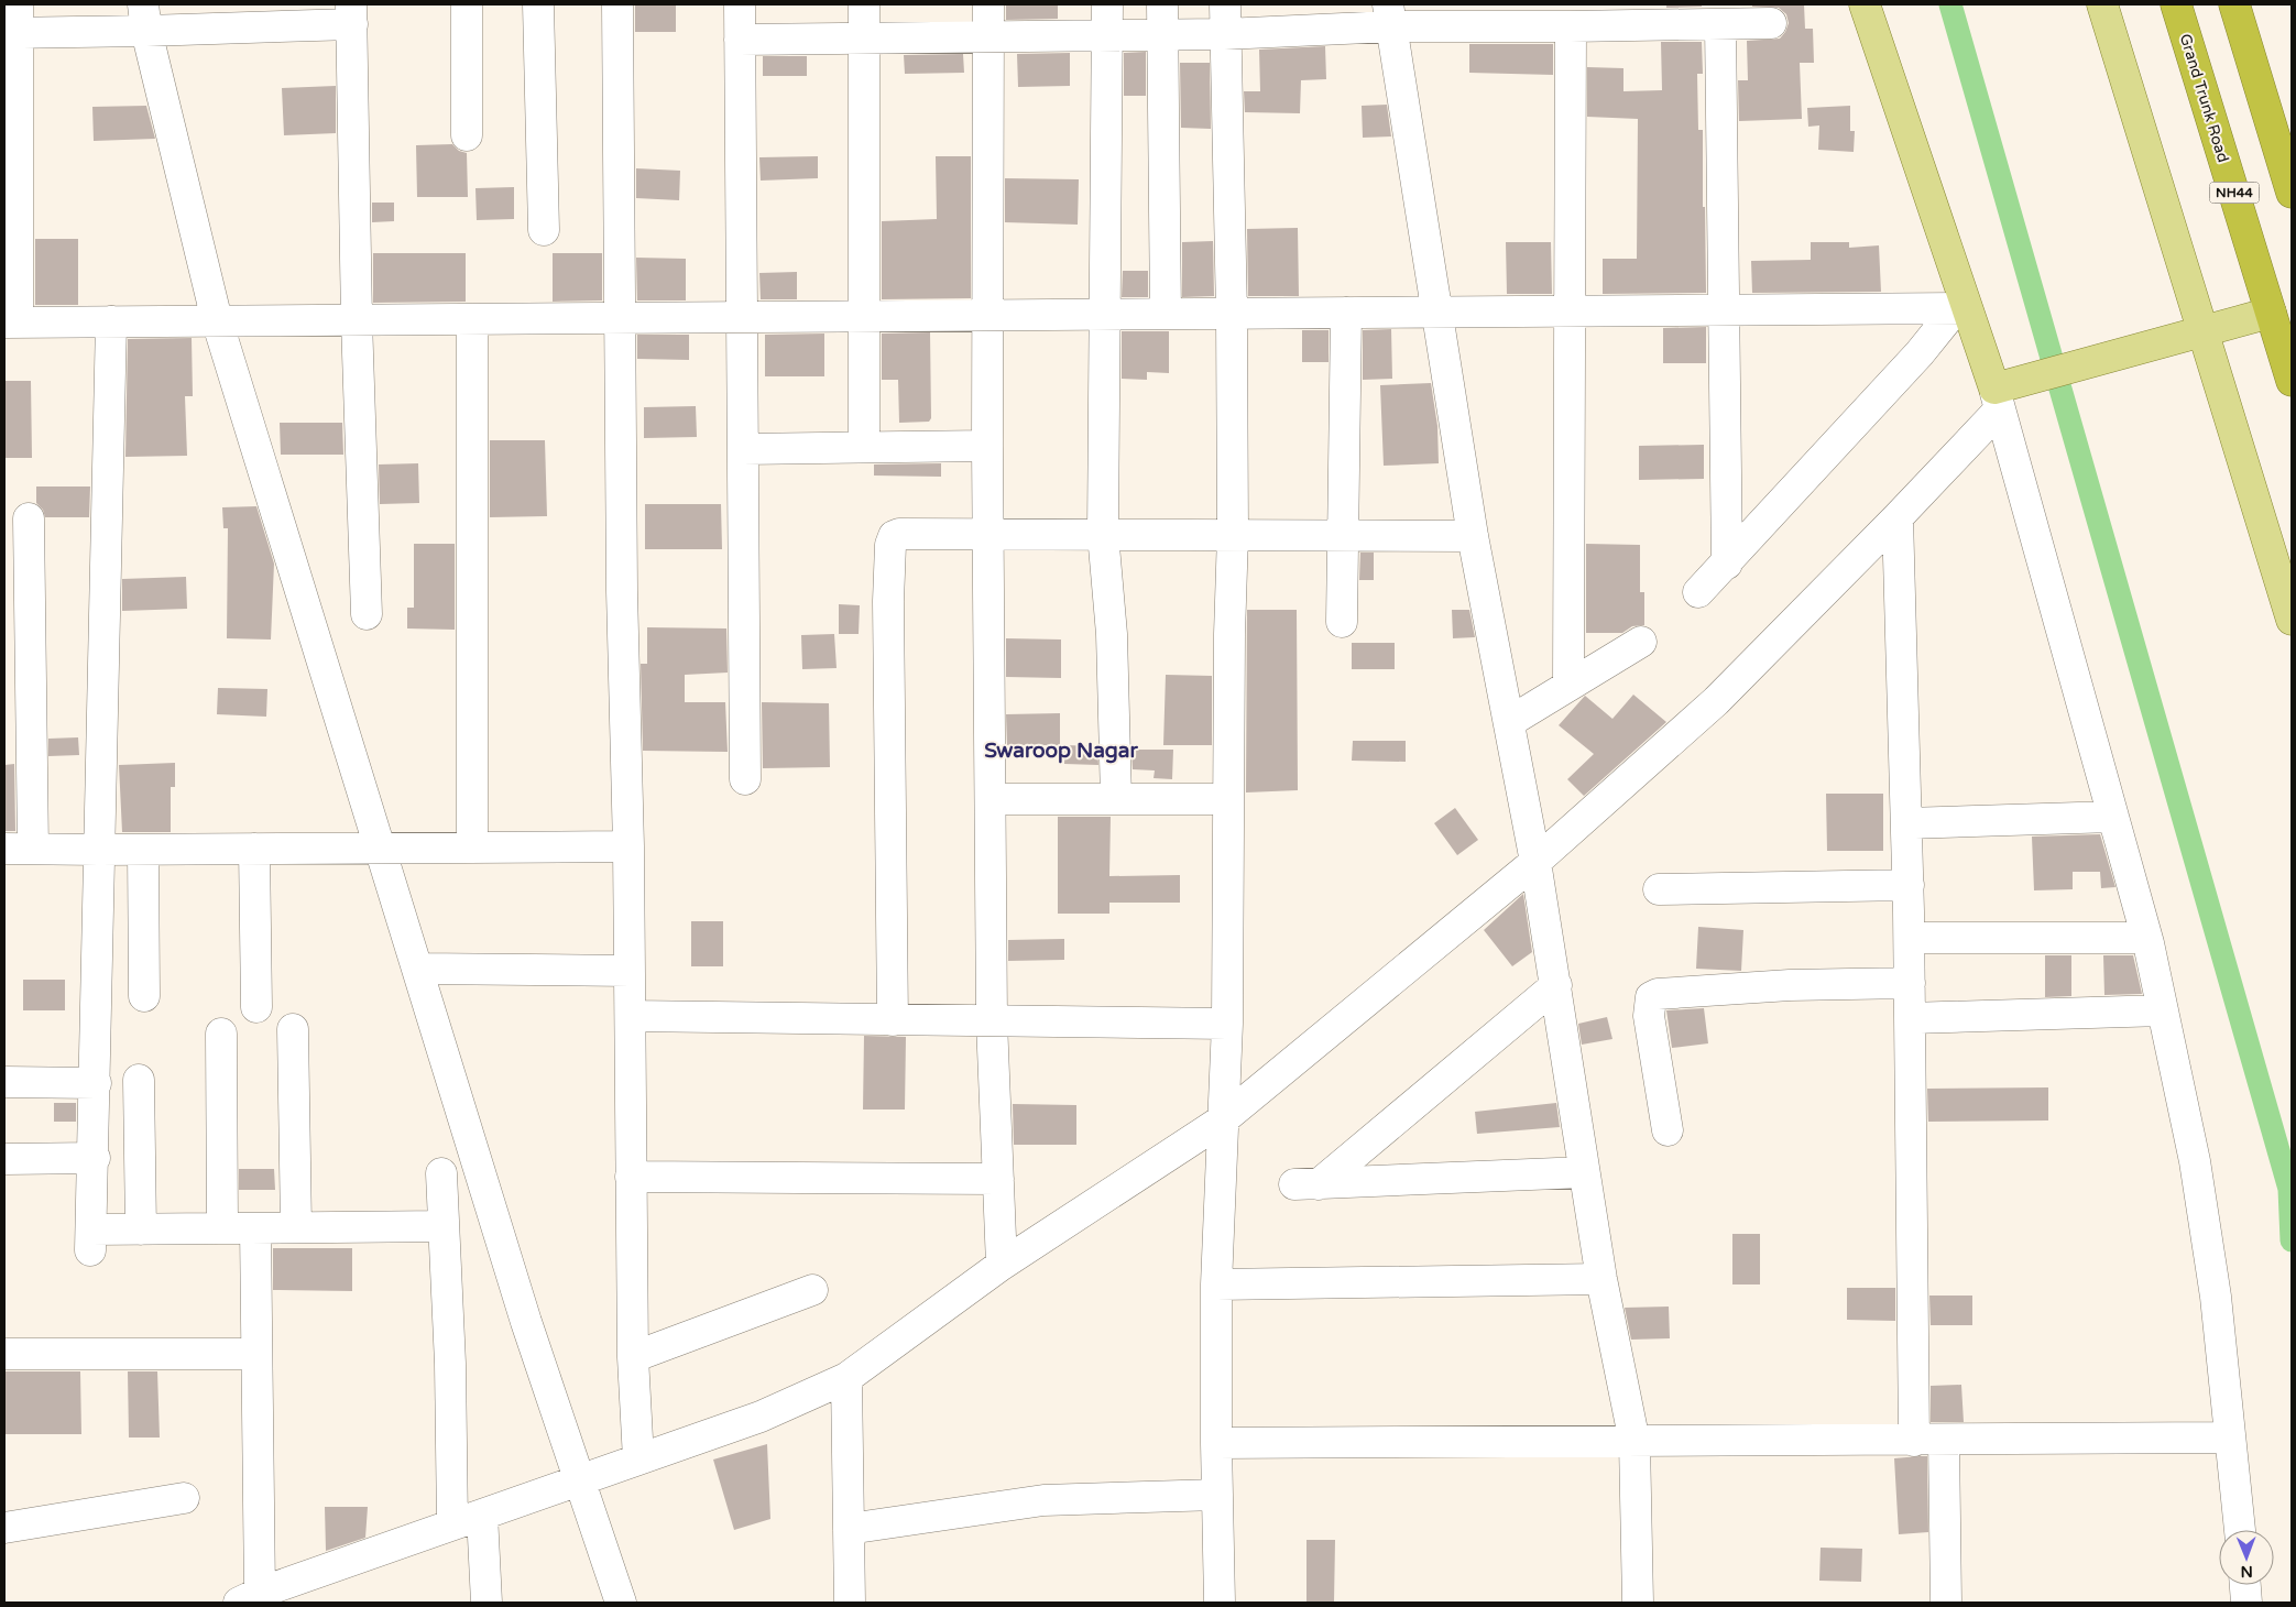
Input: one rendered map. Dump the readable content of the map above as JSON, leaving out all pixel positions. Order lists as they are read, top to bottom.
{
  "streets": {
    "highway": ["Grand Trunk Road", "NH44"]
  },
  "districts": ["Swaroop Nagar"],
  "north": "bottom"
}
